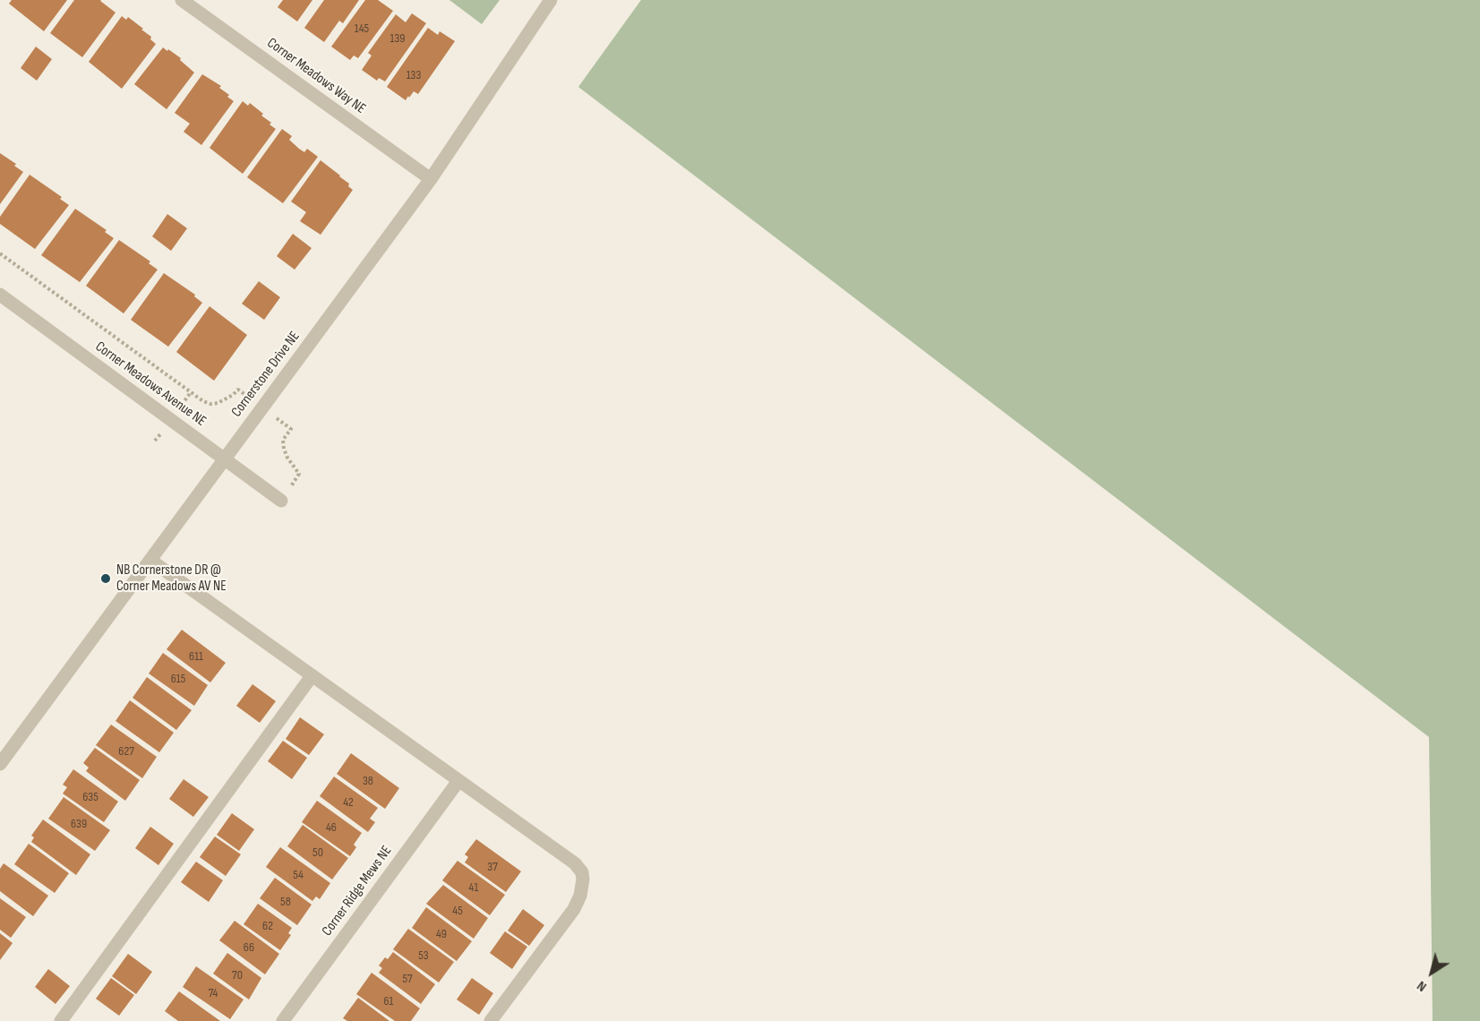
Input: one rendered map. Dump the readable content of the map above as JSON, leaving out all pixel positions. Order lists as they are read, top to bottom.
{
  "streets": {
    "street": [
      "Corner Meadows Way NE",
      "Cornerstone Drive NE",
      "Corner Meadows Avenue NE",
      "Corner Ridge Mews NE"
    ]
  },
  "crossings": [
    ["Corner Meadows Way NE", "Cornerstone Drive NE"],
    ["Cornerstone Drive NE", "Corner Meadows Avenue NE"]
  ],
  "places": ["NB Cornerstone DR @ Corner Meadows AV NE"],
  "house_numbers": [
    "145",
    "139",
    "133",
    "611",
    "615",
    "627",
    "38",
    "635",
    "42",
    "639",
    "46",
    "50",
    "37",
    "54",
    "41",
    "58",
    "45",
    "62",
    "49",
    "66",
    "53",
    "70",
    "57",
    "74",
    "61"
  ],
  "north": "bottom left"
}
